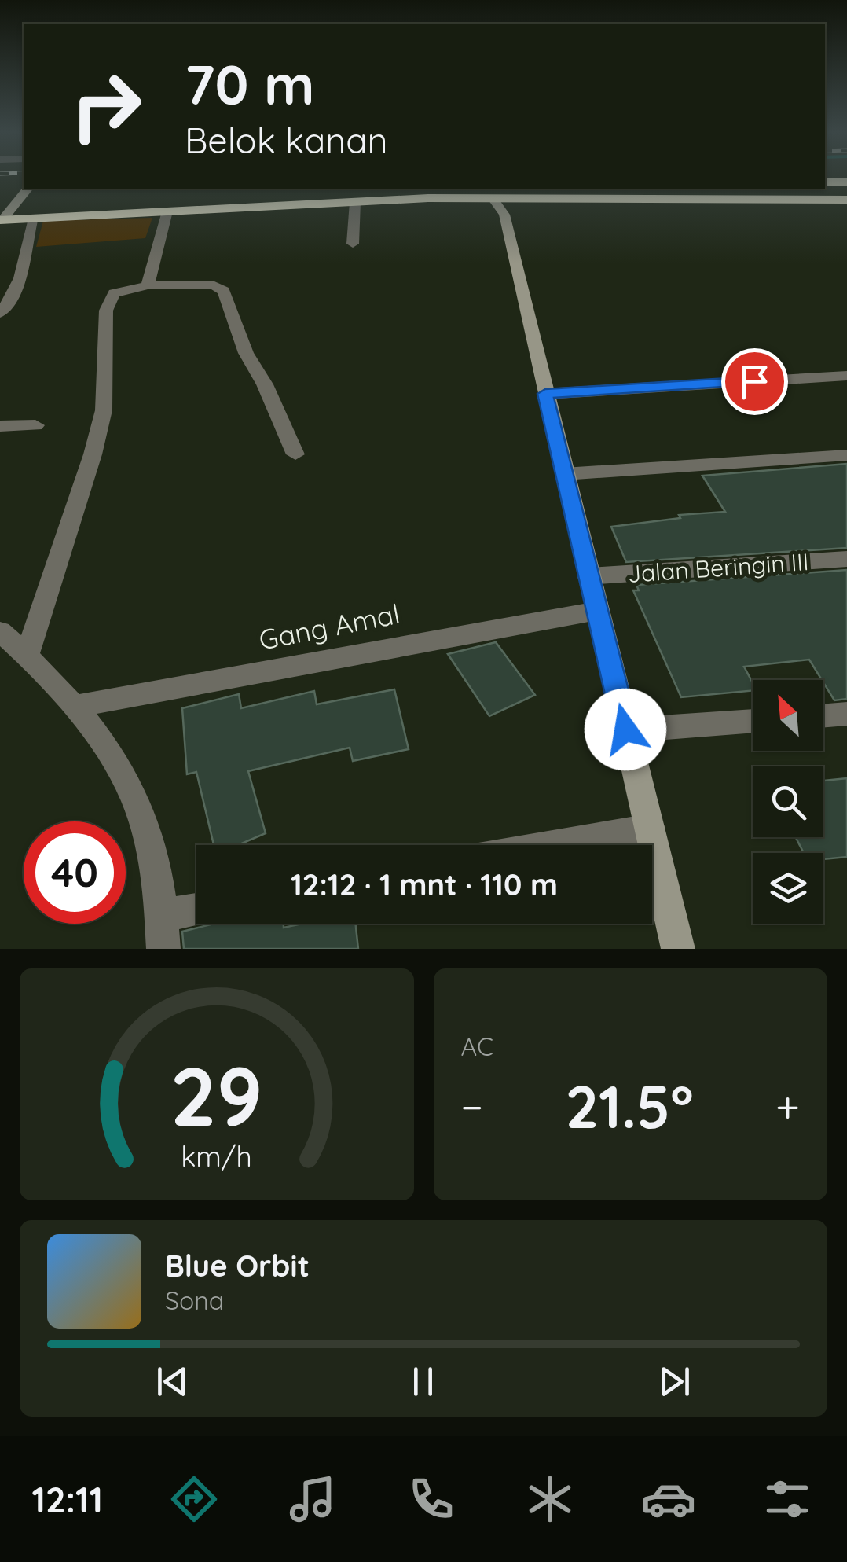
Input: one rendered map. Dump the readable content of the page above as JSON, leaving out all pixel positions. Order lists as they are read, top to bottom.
{
  "streets": {
    "street": ["Jalan Beringin III", "Gang Amal"]
  },
  "north": "top left",
  "page": {
    "turn": ["70 m", "Belok kanan"],
    "limit": "40",
    "trip": "12:12 · 1 mnt · 110 m",
    "tile": "AC",
    "heat": ["−", "21.5°", "+"],
    "song": ["Blue Orbit", "Sona"],
    "tabs": "12:11",
    "gauge": ["29", "km/h"]
  }
}
